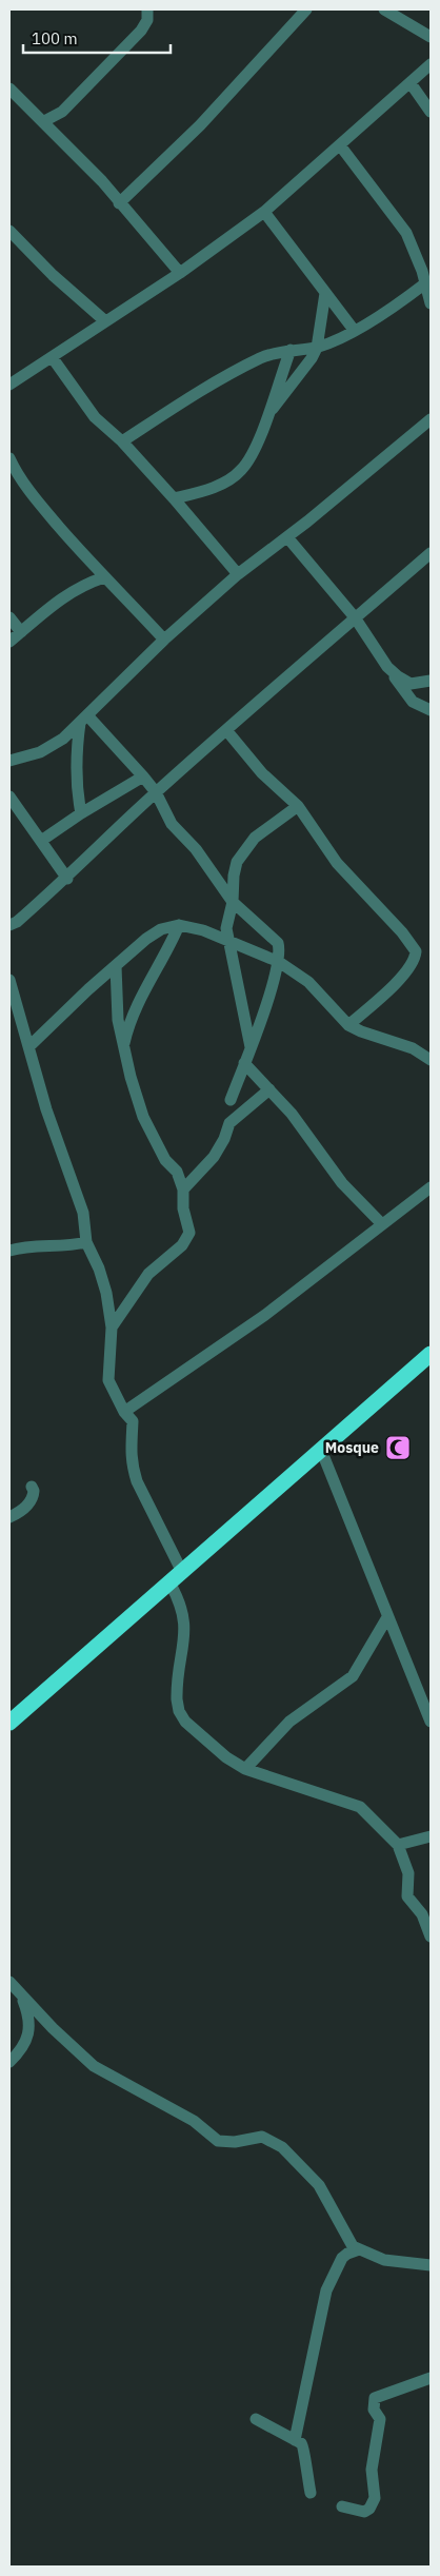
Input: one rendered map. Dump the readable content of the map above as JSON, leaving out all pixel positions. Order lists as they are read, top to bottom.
{
  "places": {
    "mosque": ["Mosque"]
  },
  "scale_bar": "100 m"
}
